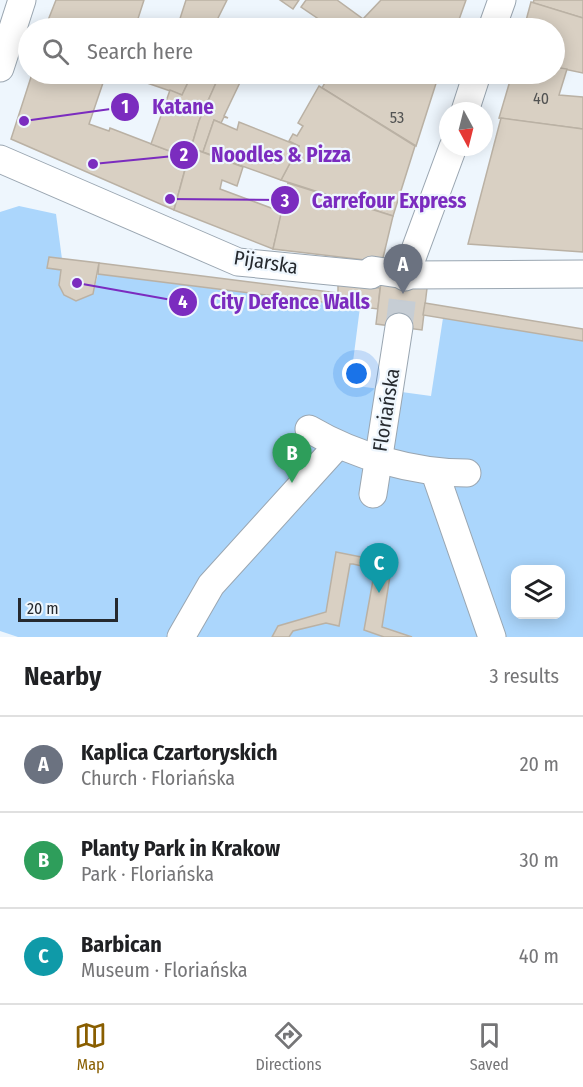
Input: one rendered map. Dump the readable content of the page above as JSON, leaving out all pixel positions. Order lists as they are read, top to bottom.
{
  "streets": {
    "street": ["Pijarska", "Floriańska"]
  },
  "places": [
    "Katane",
    "Noodles & Pizza",
    "Carrefour Express",
    "City Defence Walls"
  ],
  "house_numbers": ["40", "53"],
  "scale_bar": "20 m",
  "north": "bottom",
  "page": {
    "search": "Search here",
    "pins": ["A", "B", "C"],
    "scale": "20 m",
    "heading": ["Nearby", "3 results"],
    "list": [
      {
        "mark": "A",
        "name": "Kaplica Czartoryskich",
        "note": "Church · Floriańska",
        "value": "20 m"
      },
      {
        "mark": "B",
        "name": "Planty Park in Krakow",
        "note": "Park · Floriańska",
        "value": "30 m"
      },
      {
        "mark": "C",
        "name": "Barbican",
        "note": "Museum · Floriańska",
        "value": "40 m"
      }
    ],
    "nav": ["Map", "Directions", "Saved"]
  }
}
